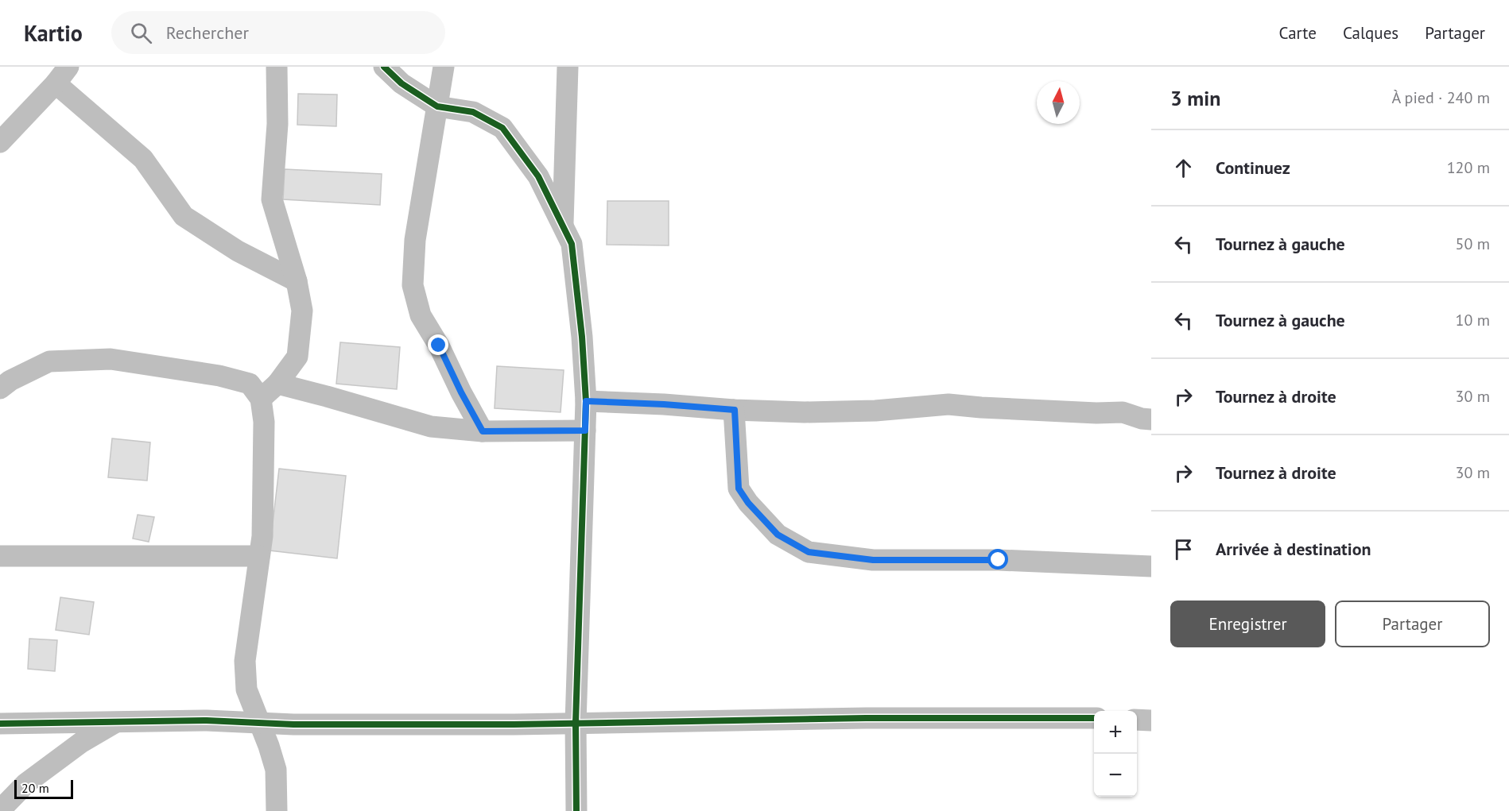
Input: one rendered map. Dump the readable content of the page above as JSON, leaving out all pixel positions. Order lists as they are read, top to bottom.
{
  "scale_bar": "20 m",
  "north": "top",
  "page": {
    "header": "Kartio",
    "search": "Rechercher",
    "nav": ["Carte", "Calques", "Partager"],
    "heading": ["3 min", "À pied · 240 m"],
    "list": [
      ["Continuez", "120 m"],
      ["Tournez à gauche", "50 m"],
      ["Tournez à gauche", "10 m"],
      ["Tournez à droite", "30 m"],
      ["Tournez à droite", "30 m"],
      "Arrivée à destination"
    ],
    "buttons": ["Enregistrer", "Partager"],
    "map_buttons": ["+", "−"],
    "scale": "20 m"
  }
}
